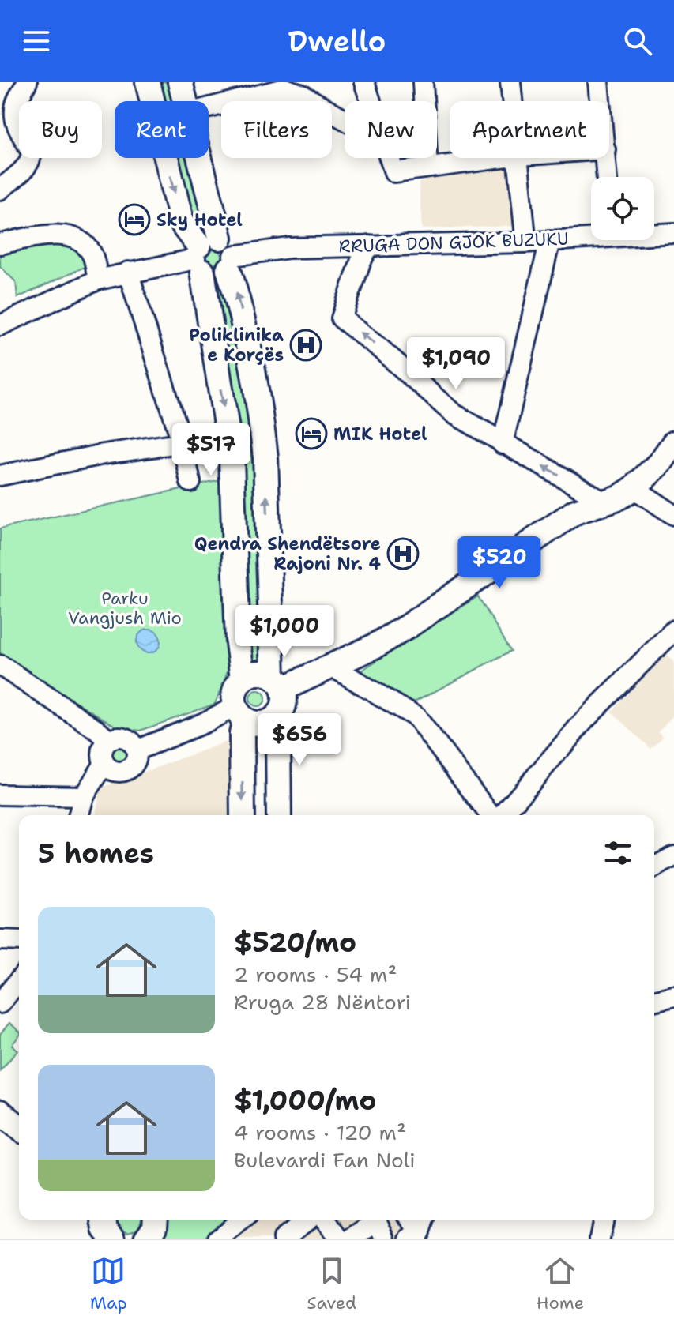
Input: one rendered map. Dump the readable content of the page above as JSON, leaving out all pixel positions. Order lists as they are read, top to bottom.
{
  "streets": {
    "street": ["RRUGA DON GJOK BUZUKU"]
  },
  "parks": ["Parku Vangjush Mio"],
  "places": {
    "hotel": ["Sky Hotel", "MIK Hotel"],
    "hospital": ["Poliklinika e Korçës", "Qendra Shendëtsore Rajoni Nr. 4"]
  },
  "page": {
    "header": "Dwello",
    "chip": [
      "Buy",
      "Rent",
      "Filters",
      "New",
      "Apartment"
    ],
    "price": [
      "$1,090",
      "$517",
      "$520",
      "$1,000",
      "$656"
    ],
    "heading": "5 homes",
    "list": [
      {
        "name": "$520/mo",
        "note": "2 rooms · 54 m² · Rruga 28 Nëntori"
      },
      {
        "name": "$1,000/mo",
        "note": "4 rooms · 120 m² · Bulevardi Fan Noli"
      }
    ],
    "tabs": ["Map", "Saved", "Home"]
  }
}
